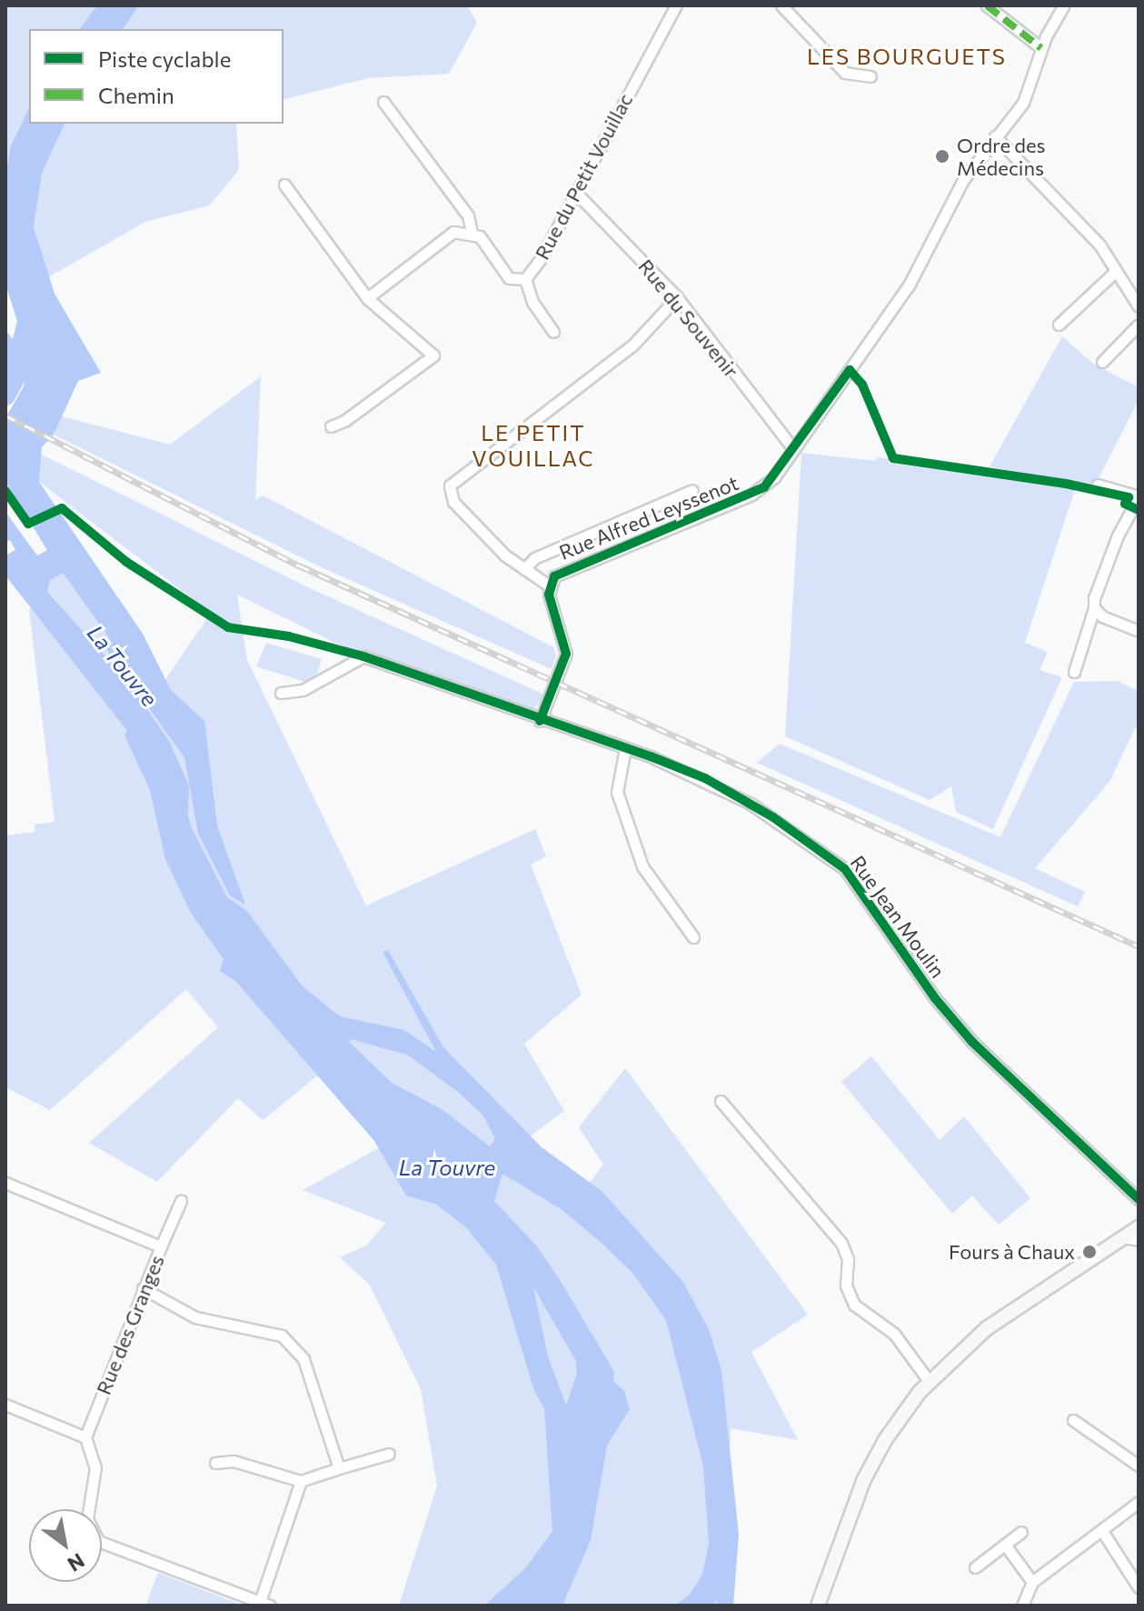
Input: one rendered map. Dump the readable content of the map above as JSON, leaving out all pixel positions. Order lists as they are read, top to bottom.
{
  "streets": {
    "street": [
      "Rue du Petit Vouillac",
      "Rue du Souvenir",
      "Rue Alfred Leyssenot",
      "Rue Jean Moulin",
      "Rue des Granges"
    ]
  },
  "crossings": [
    ["Rue du Petit Vouillac", "Rue du Souvenir"],
    ["Rue du Souvenir", "Rue Alfred Leyssenot"],
    ["Rue Alfred Leyssenot", "Rue Jean Moulin"]
  ],
  "districts": ["LES BOURGUETS", "LE PETIT VOUILLAC"],
  "water": ["La Touvre"],
  "places": ["Ordre des Médecins", "Fours à Chaux"],
  "legend": ["Piste cyclable", "Chemin"],
  "north": "bottom right"
}
